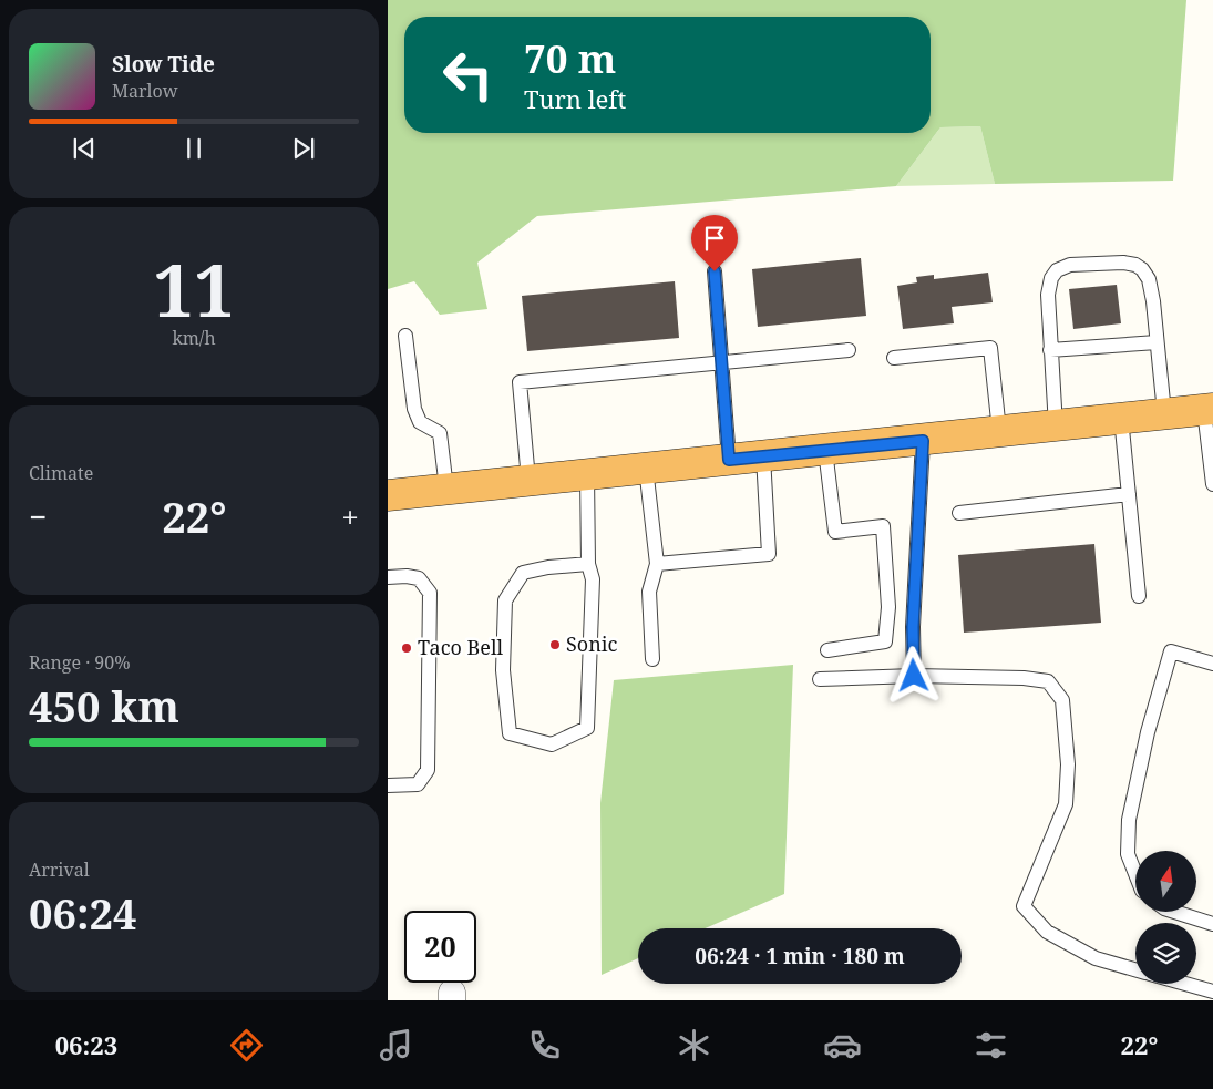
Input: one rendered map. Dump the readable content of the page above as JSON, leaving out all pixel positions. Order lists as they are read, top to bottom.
{
  "places": ["Sonic", "Taco Bell"],
  "north": "top",
  "page": {
    "turn": ["70 m", "Turn left"],
    "song": ["Slow Tide", "Marlow"],
    "tile": [
      ["11", "km/h"],
      "Climate",
      ["Range · 90%", "450 km"],
      ["Arrival", "06:24"]
    ],
    "heat": ["−", "22°", "+"],
    "limit": "20",
    "trip": "06:24 · 1 min · 180 m",
    "tabs": ["06:23", "22°"]
  }
}
